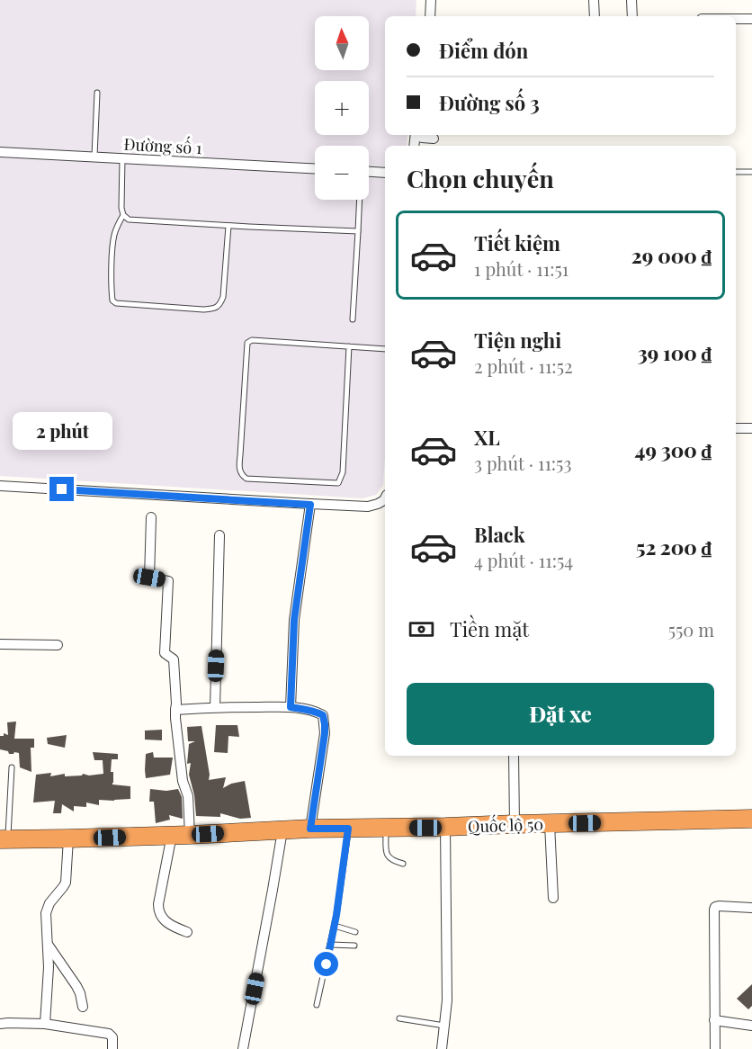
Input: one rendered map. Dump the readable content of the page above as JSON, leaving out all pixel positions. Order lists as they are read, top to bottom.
{
  "streets": {
    "highway": ["Quốc lộ 50"],
    "street": ["Đường số 1"]
  },
  "north": "top",
  "page": {
    "map_buttons": ["+", "−"],
    "banner": ["Điểm đón", "Đường số 3"],
    "heading": "Chọn chuyến",
    "list": [
      {
        "name": "Tiết kiệm",
        "note": "1 phút · 11:51",
        "value": "29 000 ₫"
      },
      {
        "name": "Tiện nghi",
        "note": "2 phút · 11:52",
        "value": "39 100 ₫"
      },
      {
        "name": "XL",
        "note": "3 phút · 11:53",
        "value": "49 300 ₫"
      },
      {
        "name": "Black",
        "note": "4 phút · 11:54",
        "value": "52 200 ₫"
      }
    ],
    "bubble": "2 phút",
    "pay": ["Tiền mặt", "550 m"],
    "buttons": "Đặt xe"
  }
}
